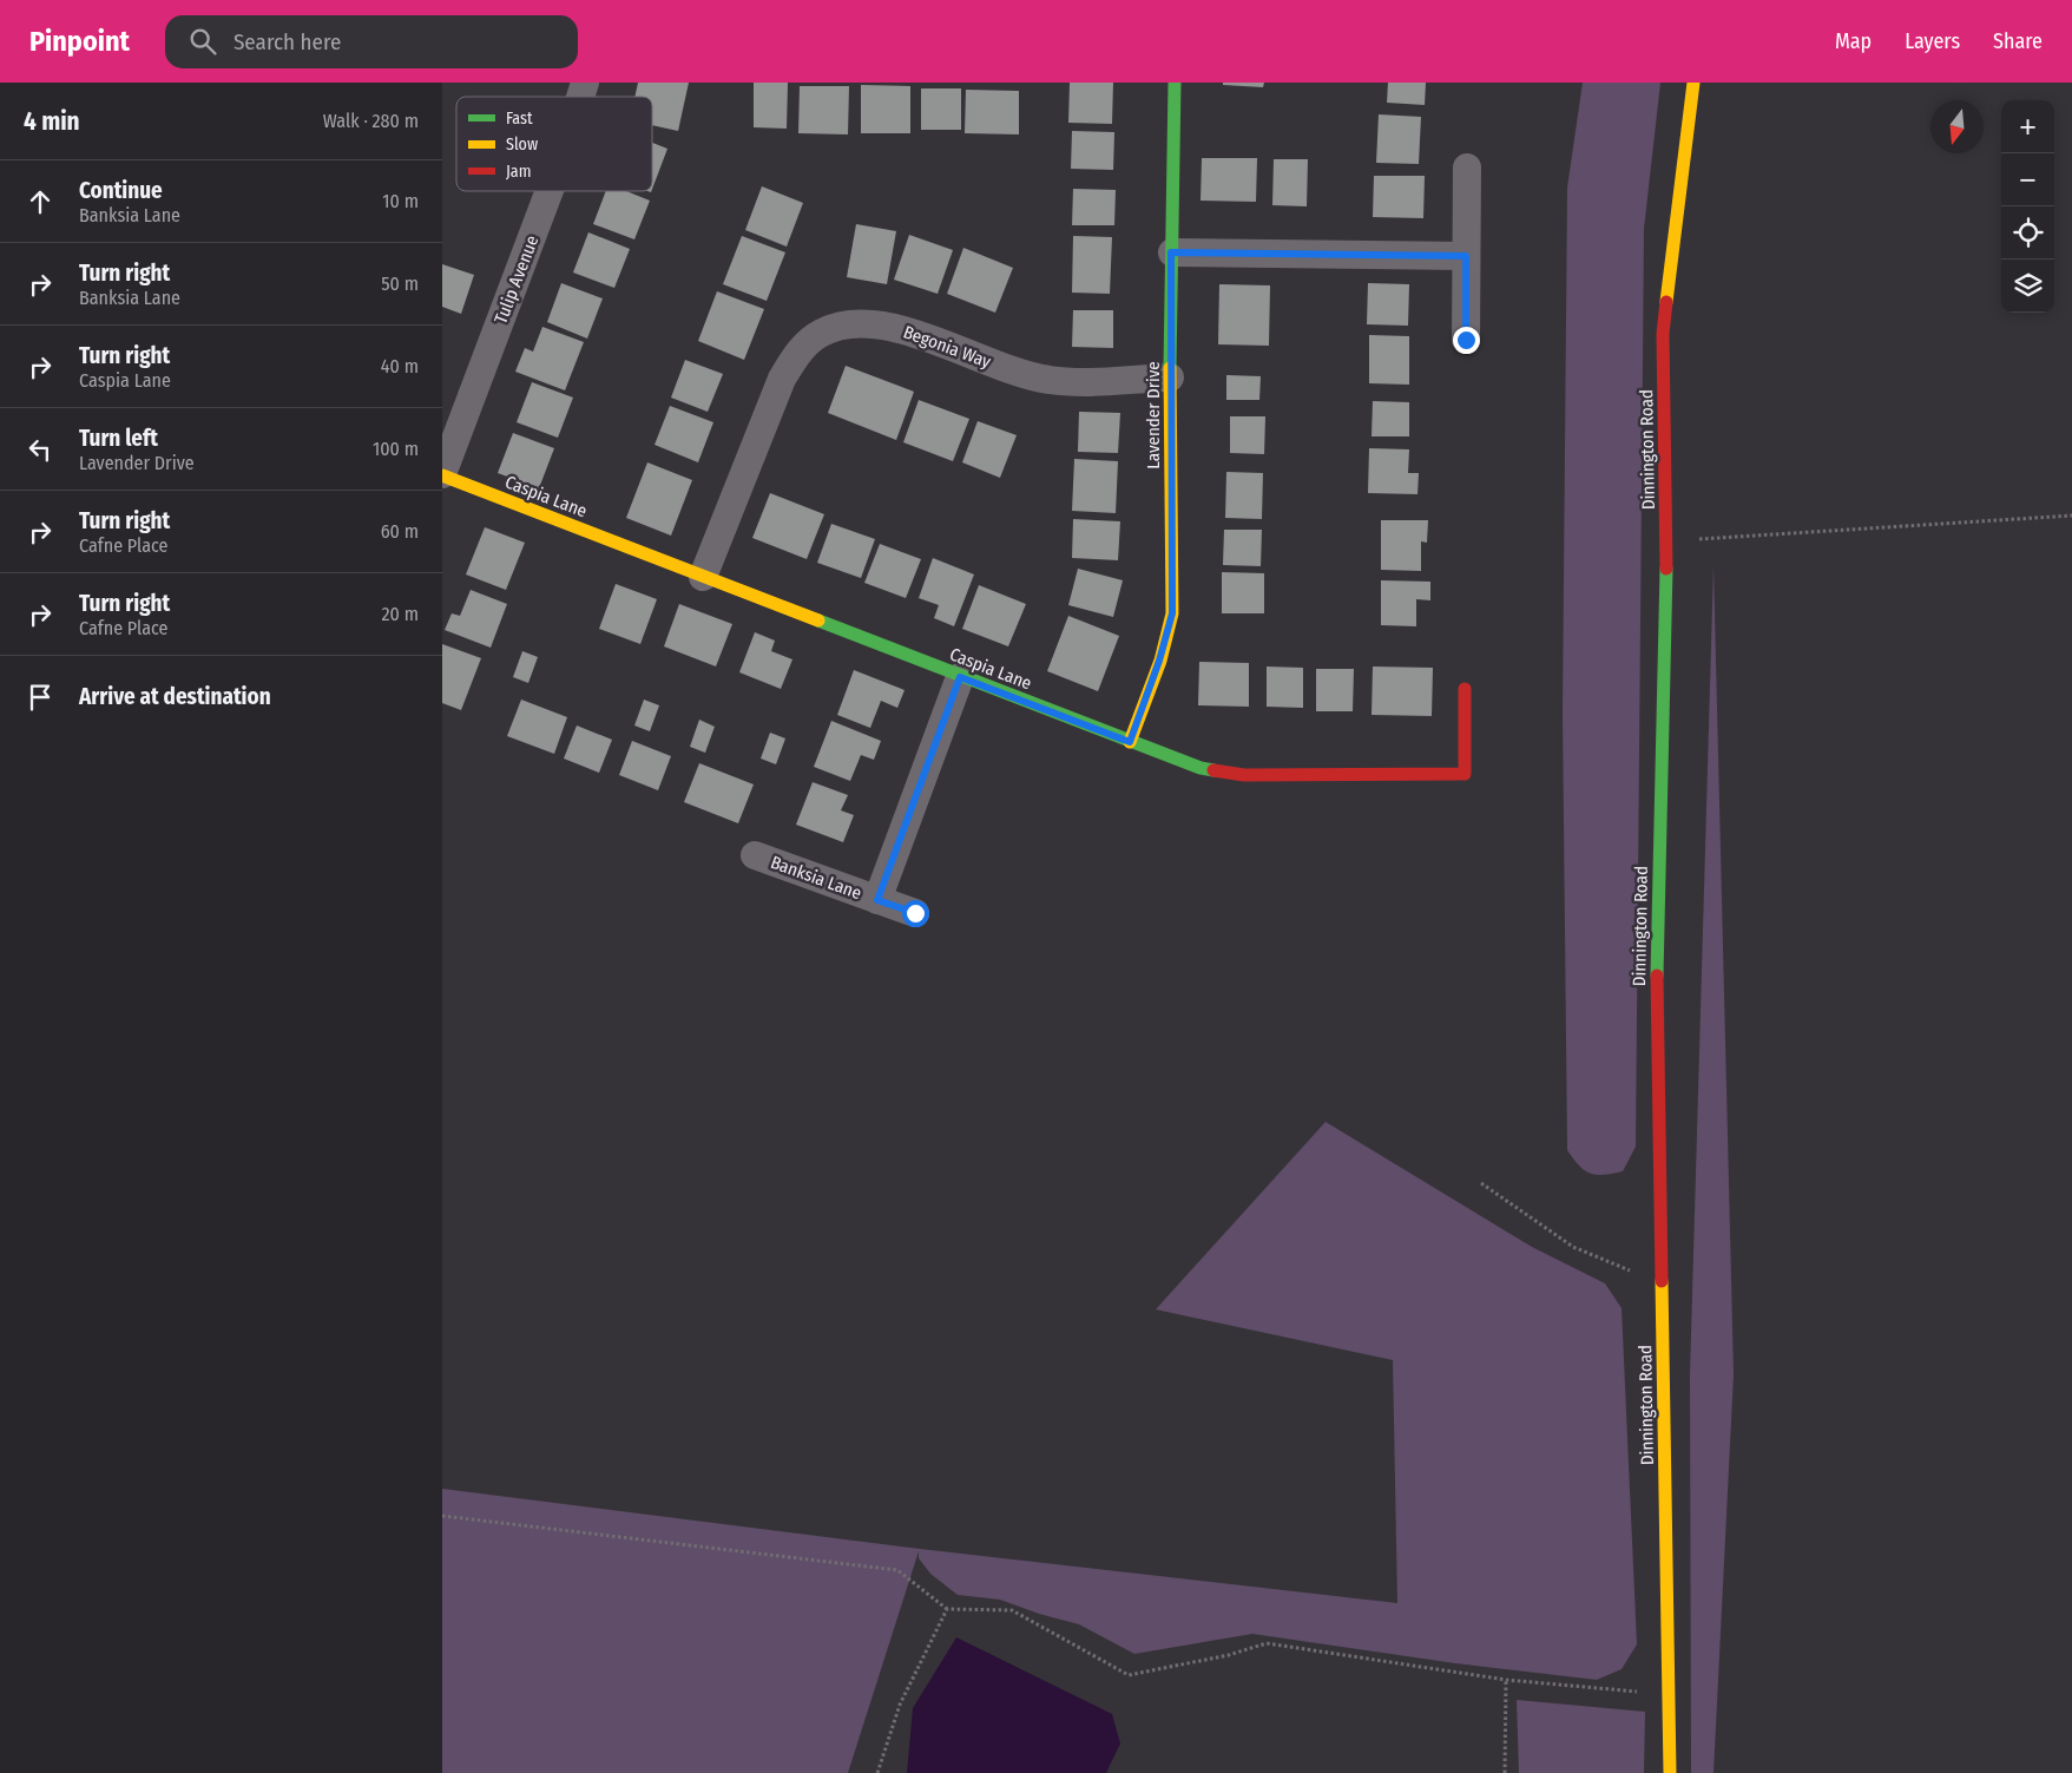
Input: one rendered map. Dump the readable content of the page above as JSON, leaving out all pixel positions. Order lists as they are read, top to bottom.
{
  "streets": {
    "street": [
      "Tulip Avenue",
      "Begonia Way",
      "Lavender Drive",
      "Dinnington Road",
      "Caspia Lane",
      "Banksia Lane"
    ]
  },
  "crossings": [
    ["Tulip Avenue", "Caspia Lane"],
    ["Begonia Way", "Lavender Drive"],
    ["Begonia Way", "Caspia Lane"],
    ["Lavender Drive", "Caspia Lane"],
    ["Caspia Lane", "Banksia Lane"]
  ],
  "legend": ["Fast", "Slow", "Jam"],
  "north": "bottom",
  "page": {
    "header": "Pinpoint",
    "search": "Search here",
    "nav": ["Map", "Layers", "Share"],
    "heading": ["4 min", "Walk · 280 m"],
    "map_buttons": ["+", "−"],
    "list": [
      ["Continue", "Banksia Lane", "10 m"],
      ["Turn right", "Banksia Lane", "50 m"],
      ["Turn right", "Caspia Lane", "40 m"],
      ["Turn left", "Lavender Drive", "100 m"],
      ["Turn right", "Cafne Place", "60 m"],
      ["Turn right", "Cafne Place", "20 m"],
      "Arrive at destination"
    ]
  }
}
